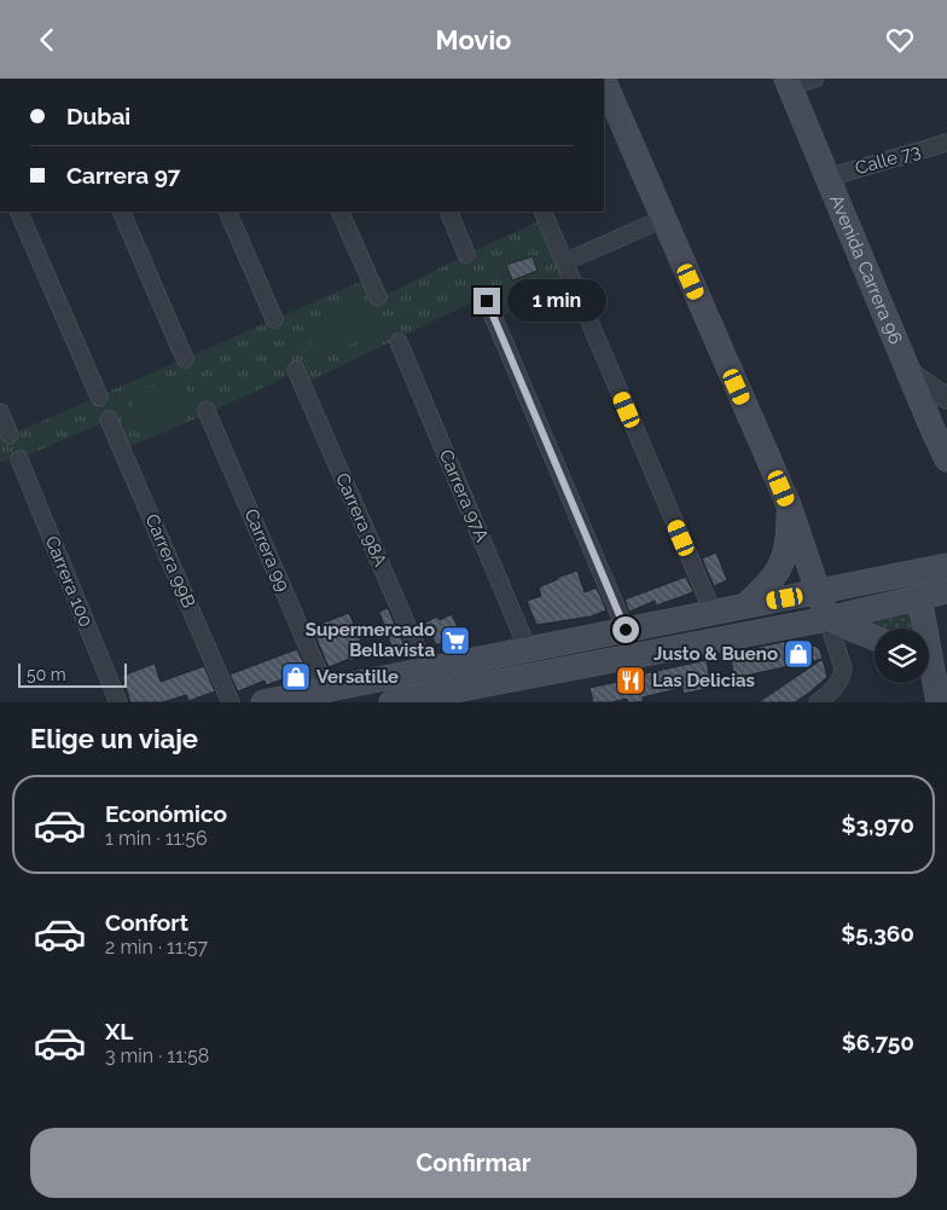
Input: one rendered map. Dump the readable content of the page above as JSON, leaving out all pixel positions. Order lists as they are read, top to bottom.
{
  "streets": {
    "main road": ["Avenida Carrera 96"],
    "street": [
      "Calle 73",
      "Carrera 97A",
      "Carrera 98A",
      "Carrera 99",
      "Carrera 99B",
      "Carrera 100"
    ]
  },
  "crossings": [
    ["Calle 73", "Avenida Carrera 96"]
  ],
  "places": {
    "supermarket": ["Supermercado Bellavista"],
    "shop": ["Justo & Bueno", "Versatille"],
    "restaurant": ["Las Delicias"]
  },
  "scale_bar": "50 m",
  "page": {
    "header": "Movio",
    "banner": ["Dubai", "Carrera 97"],
    "bubble": "1 min",
    "scale": "50 m",
    "heading": "Elige un viaje",
    "list": [
      {
        "name": "Económico",
        "note": "1 min · 11:56",
        "value": "$3,970"
      },
      {
        "name": "Confort",
        "note": "2 min · 11:57",
        "value": "$5,360"
      },
      {
        "name": "XL",
        "note": "3 min · 11:58",
        "value": "$6,750"
      }
    ],
    "buttons": "Confirmar"
  }
}
